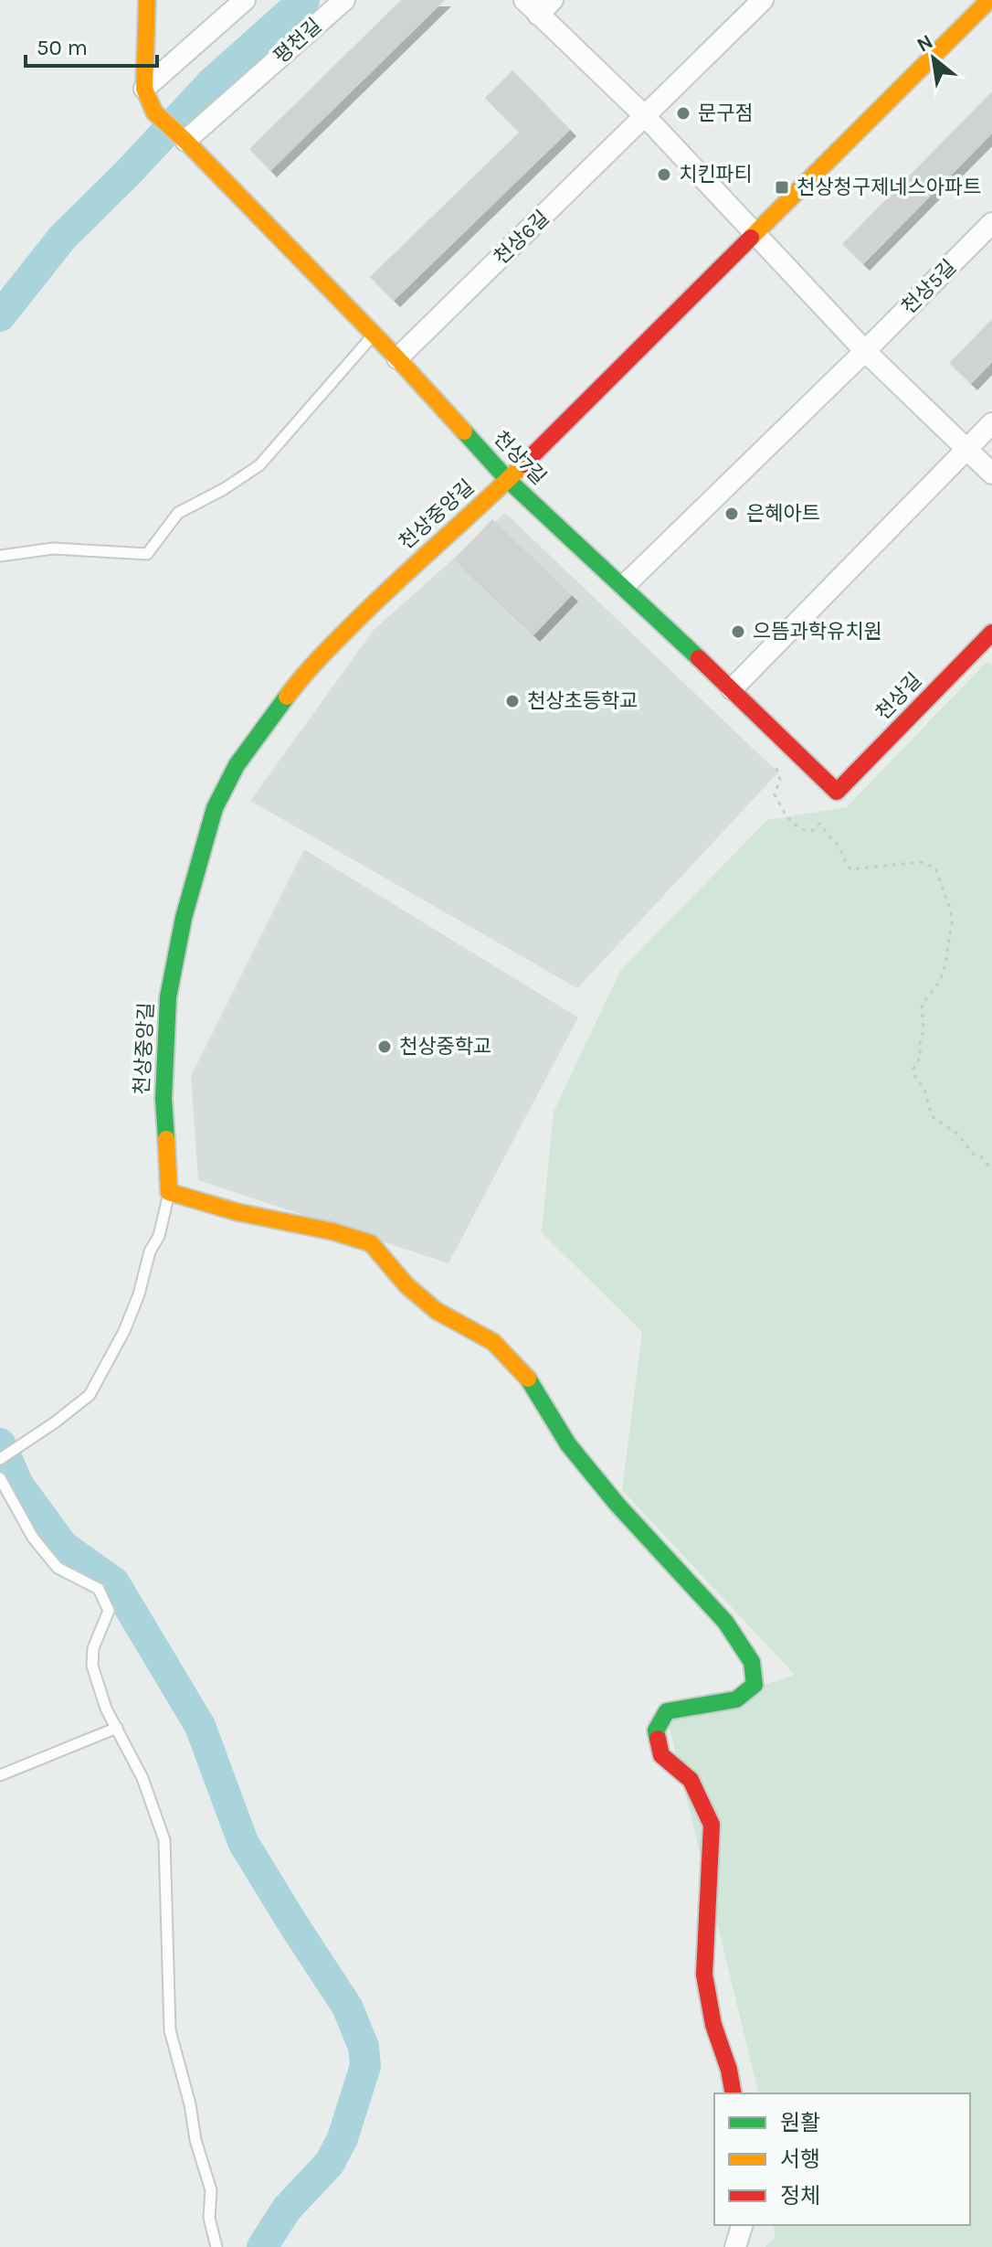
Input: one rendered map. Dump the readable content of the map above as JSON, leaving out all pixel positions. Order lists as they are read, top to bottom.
{
  "streets": {
    "street": [
      "평천길",
      "천상6길",
      "천상5길",
      "천상7길",
      "천상중앙길",
      "천상길"
    ]
  },
  "crossings": [
    ["평천길", "천상7길"],
    ["천상6길", "천상7길"],
    ["천상7길", "천상중앙길"],
    ["천상7길", "천상길"]
  ],
  "places": {
    "other": [
      "문구점",
      "치킨파티",
      "은혜아트",
      "으뜸과학유치원",
      "천상초등학교",
      "천상중학교"
    ],
    "transit": ["천상청구제네스아파트"]
  },
  "legend": ["원활", "서행", "정체"],
  "scale_bar": "50 m",
  "north": "top left"
}
